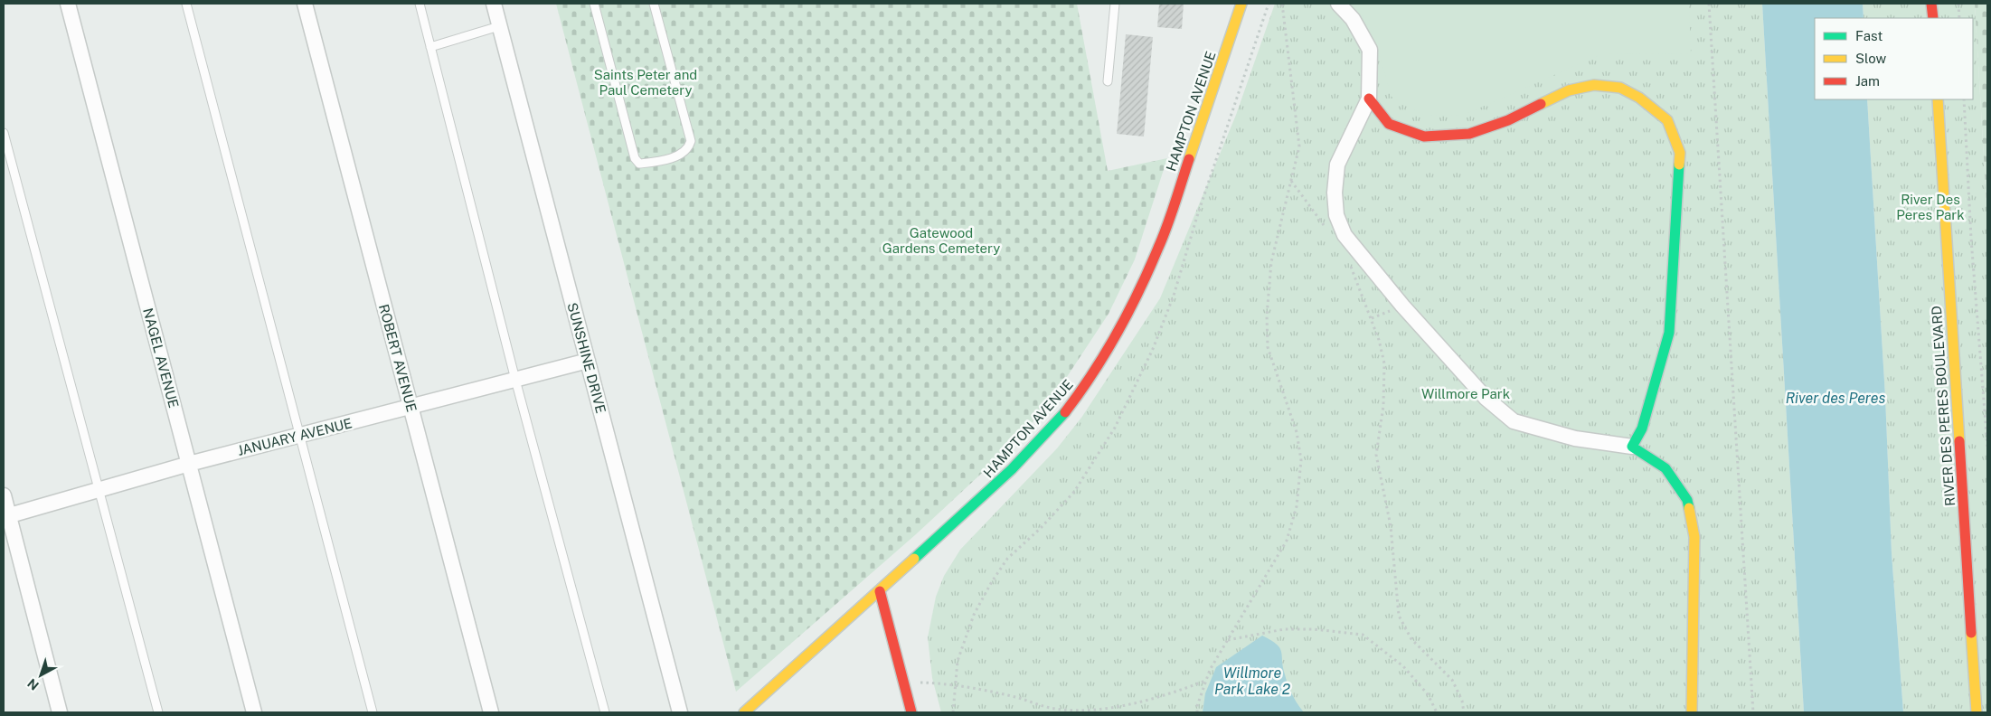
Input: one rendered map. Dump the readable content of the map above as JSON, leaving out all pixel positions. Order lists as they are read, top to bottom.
{
  "streets": {
    "main road": ["HAMPTON AVENUE", "RIVER DES PERES BOULEVARD"],
    "street": [
      "NAGEL AVENUE",
      "ROBERT AVENUE",
      "SUNSHINE DRIVE",
      "JANUARY AVENUE"
    ]
  },
  "crossings": [
    ["NAGEL AVENUE", "JANUARY AVENUE"],
    ["ROBERT AVENUE", "JANUARY AVENUE"],
    ["SUNSHINE DRIVE", "JANUARY AVENUE"]
  ],
  "water": ["River des Peres", "Willmore Park Lake 2"],
  "parks": [
    "Saints Peter and Paul Cemetery",
    "River Des Peres Park",
    "Gatewood Gardens Cemetery",
    "Willmore Park"
  ],
  "legend": ["Fast", "Slow", "Jam"],
  "north": "bottom left"
}
